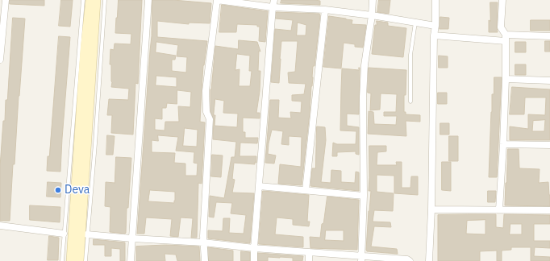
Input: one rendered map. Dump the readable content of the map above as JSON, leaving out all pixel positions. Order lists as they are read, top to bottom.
{
  "places": ["Deva"]
}
